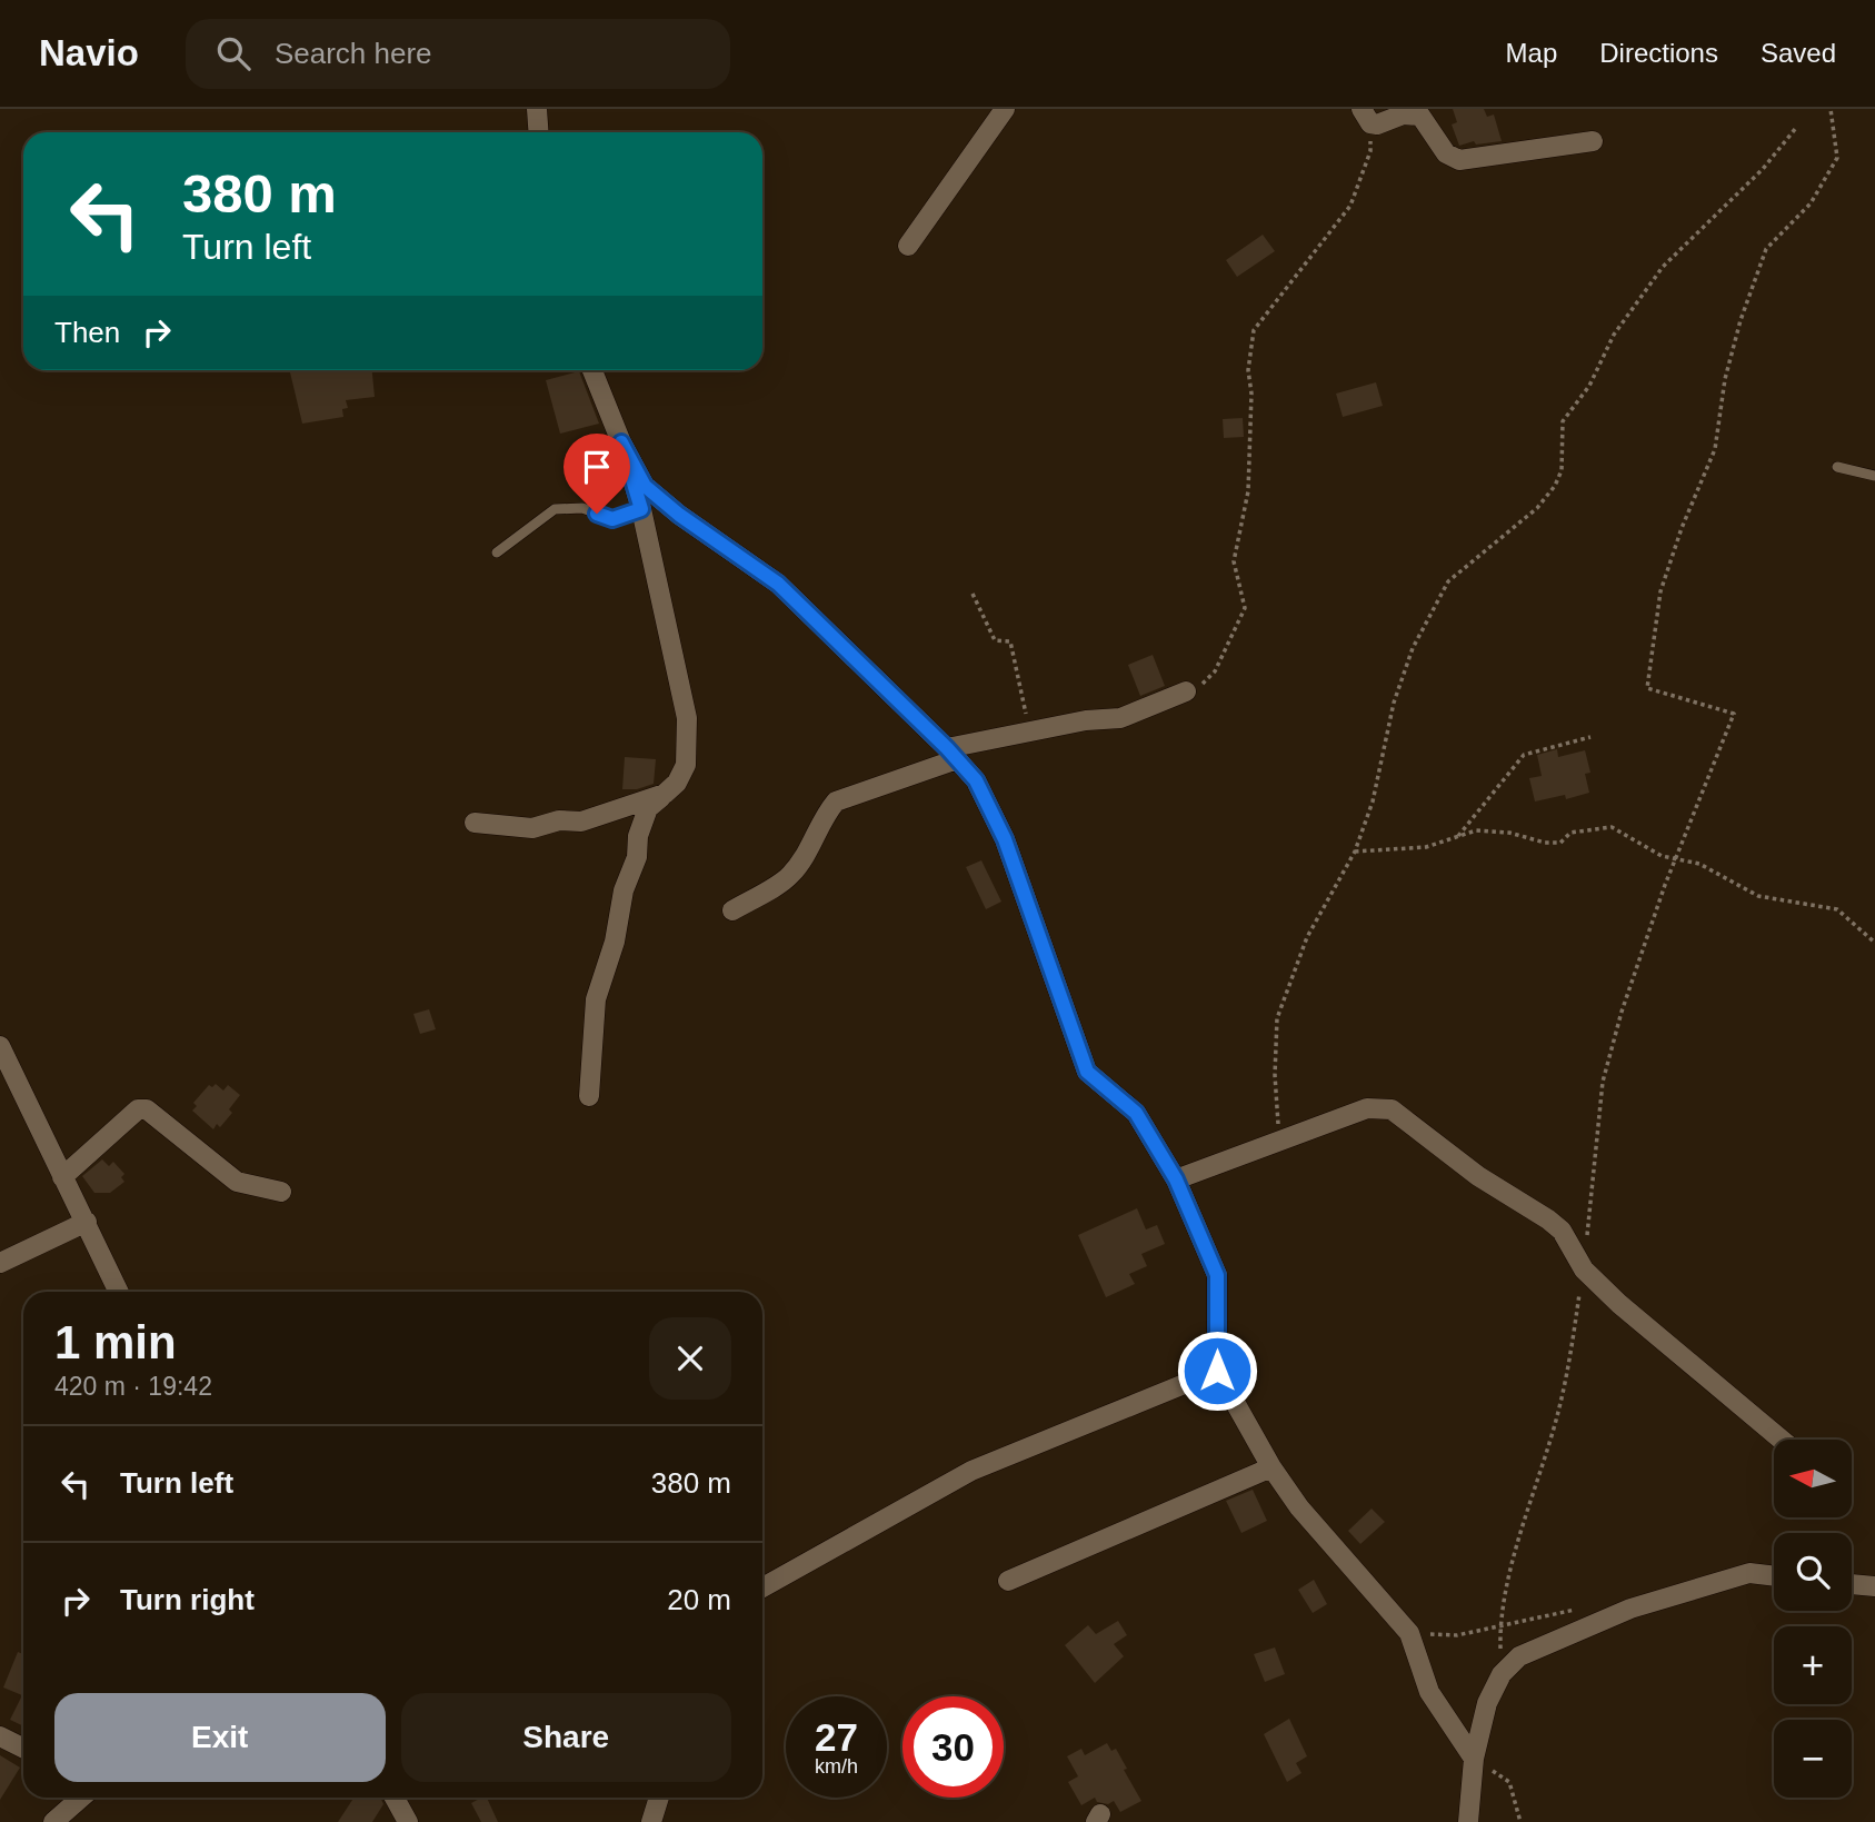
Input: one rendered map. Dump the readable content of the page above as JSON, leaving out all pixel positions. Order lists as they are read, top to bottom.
{
  "north": "left",
  "page": {
    "header": "Navio",
    "search": "Search here",
    "nav": ["Map", "Directions", "Saved"],
    "turn": ["380 m", "Turn left"],
    "then": "Then",
    "heading": ["1 min", "420 m · 19:42"],
    "list": [
      {
        "name": "Turn left",
        "value": "380 m"
      },
      {
        "name": "Turn right",
        "value": "20 m"
      }
    ],
    "map_buttons": ["+", "−"],
    "buttons": ["Exit", "Share"],
    "speed": "27 km/h",
    "limit": "30"
  }
}
